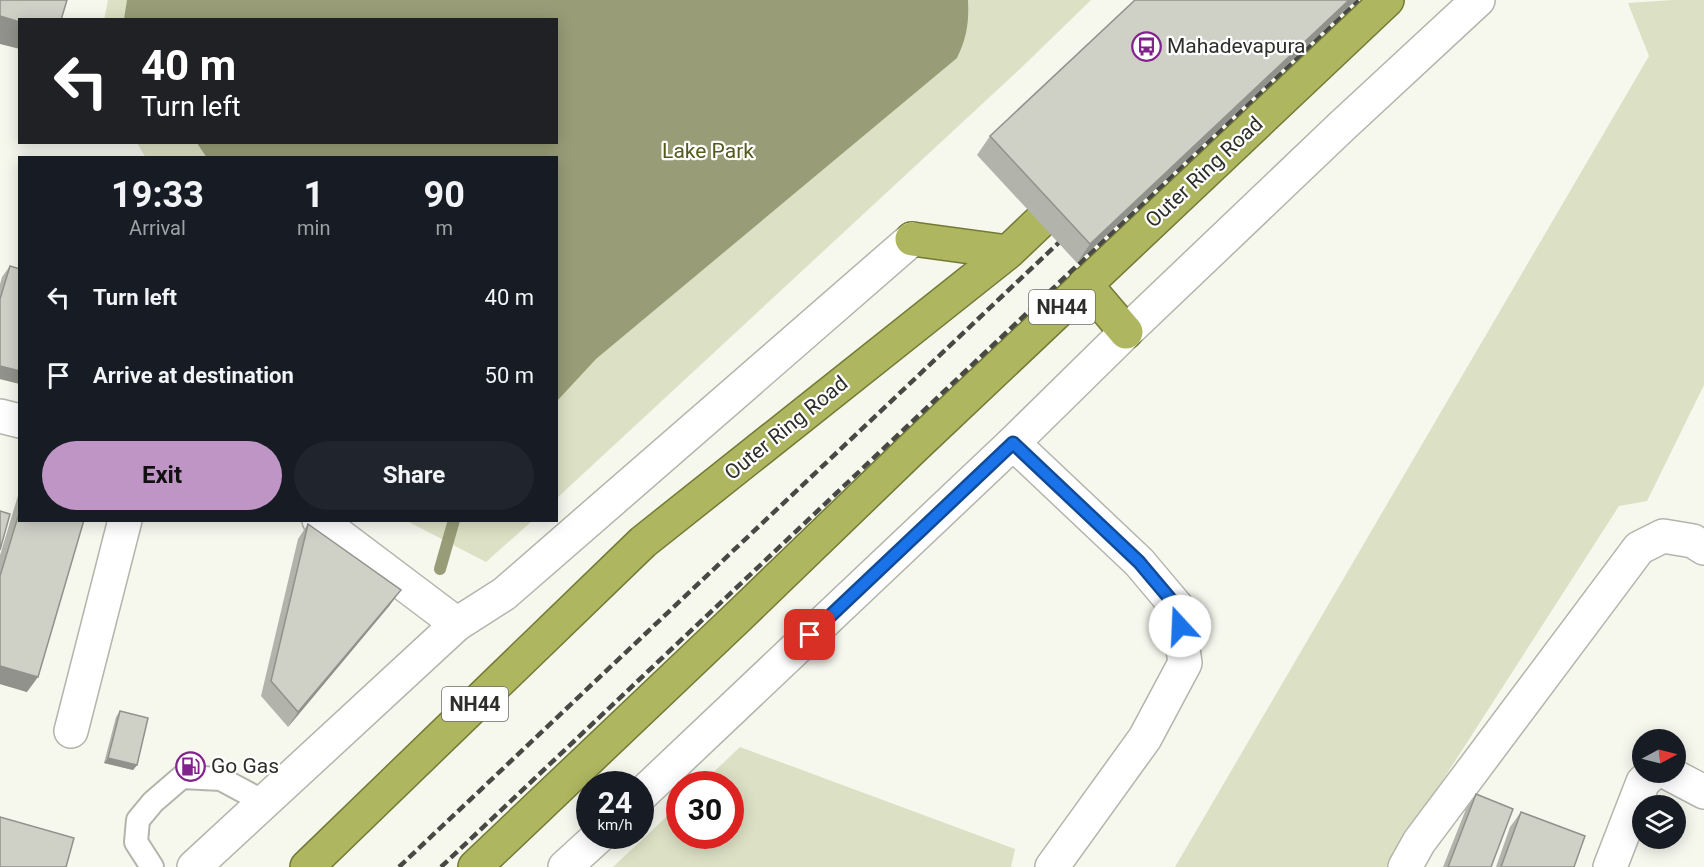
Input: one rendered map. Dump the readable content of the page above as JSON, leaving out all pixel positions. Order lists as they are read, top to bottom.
{
  "streets": {
    "highway": ["Outer Ring Road", "NH44"]
  },
  "parks": ["Lake Park"],
  "places": {
    "bus stop": ["Mahadevapura"],
    "fuel station": ["Go Gas"]
  },
  "north": "right",
  "page": {
    "turn": ["40 m", "Turn left"],
    "eta": [
      "19:33",
      "Arrival",
      "1",
      "min",
      "90",
      "m"
    ],
    "list": [
      {
        "name": "Turn left",
        "value": "40 m"
      },
      {
        "name": "Arrive at destination",
        "value": "50 m"
      }
    ],
    "buttons": ["Exit", "Share"],
    "speed": "24 km/h",
    "limit": "30"
  }
}
